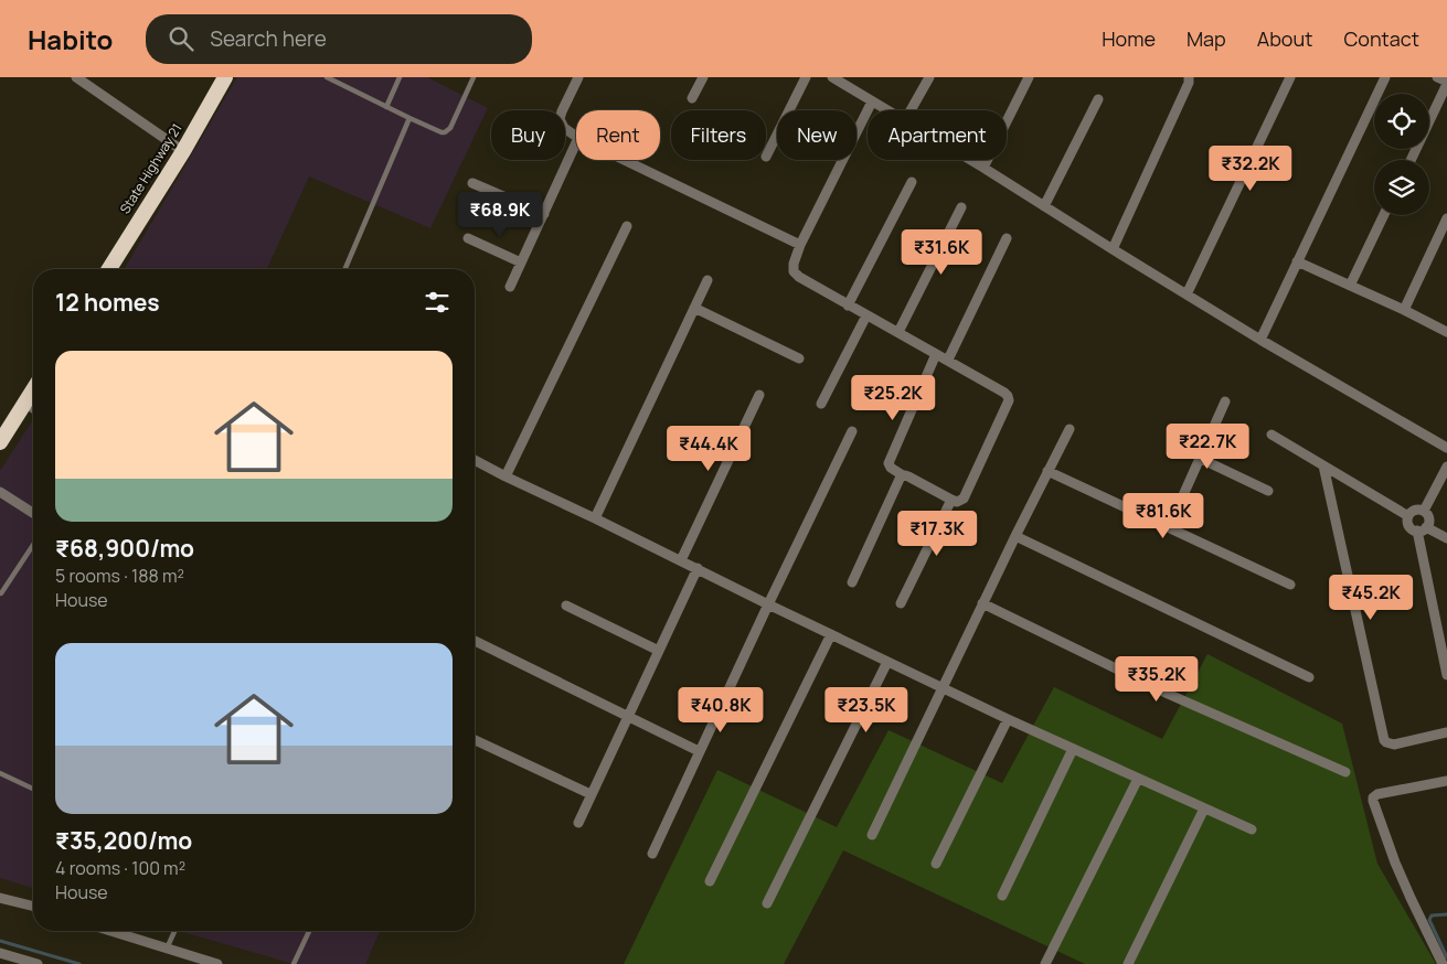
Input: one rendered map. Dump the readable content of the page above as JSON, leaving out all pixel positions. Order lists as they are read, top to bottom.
{
  "streets": {
    "highway": ["State Highway 21"]
  },
  "page": {
    "header": "Habito",
    "search": "Search here",
    "nav": [
      "Home",
      "Map",
      "About",
      "Contact"
    ],
    "chip": [
      "Buy",
      "Rent",
      "Filters",
      "New",
      "Apartment"
    ],
    "price": [
      "₹32.2K",
      "₹68.9K",
      "₹31.6K",
      "₹25.2K",
      "₹22.7K",
      "₹44.4K",
      "₹81.6K",
      "₹17.3K",
      "₹45.2K",
      "₹35.2K",
      "₹40.8K",
      "₹23.5K"
    ],
    "heading": "12 homes",
    "list": [
      {
        "name": "₹68,900/mo",
        "note": "5 rooms · 188 m² · House"
      },
      {
        "name": "₹35,200/mo",
        "note": "4 rooms · 100 m² · House"
      }
    ]
  }
}
